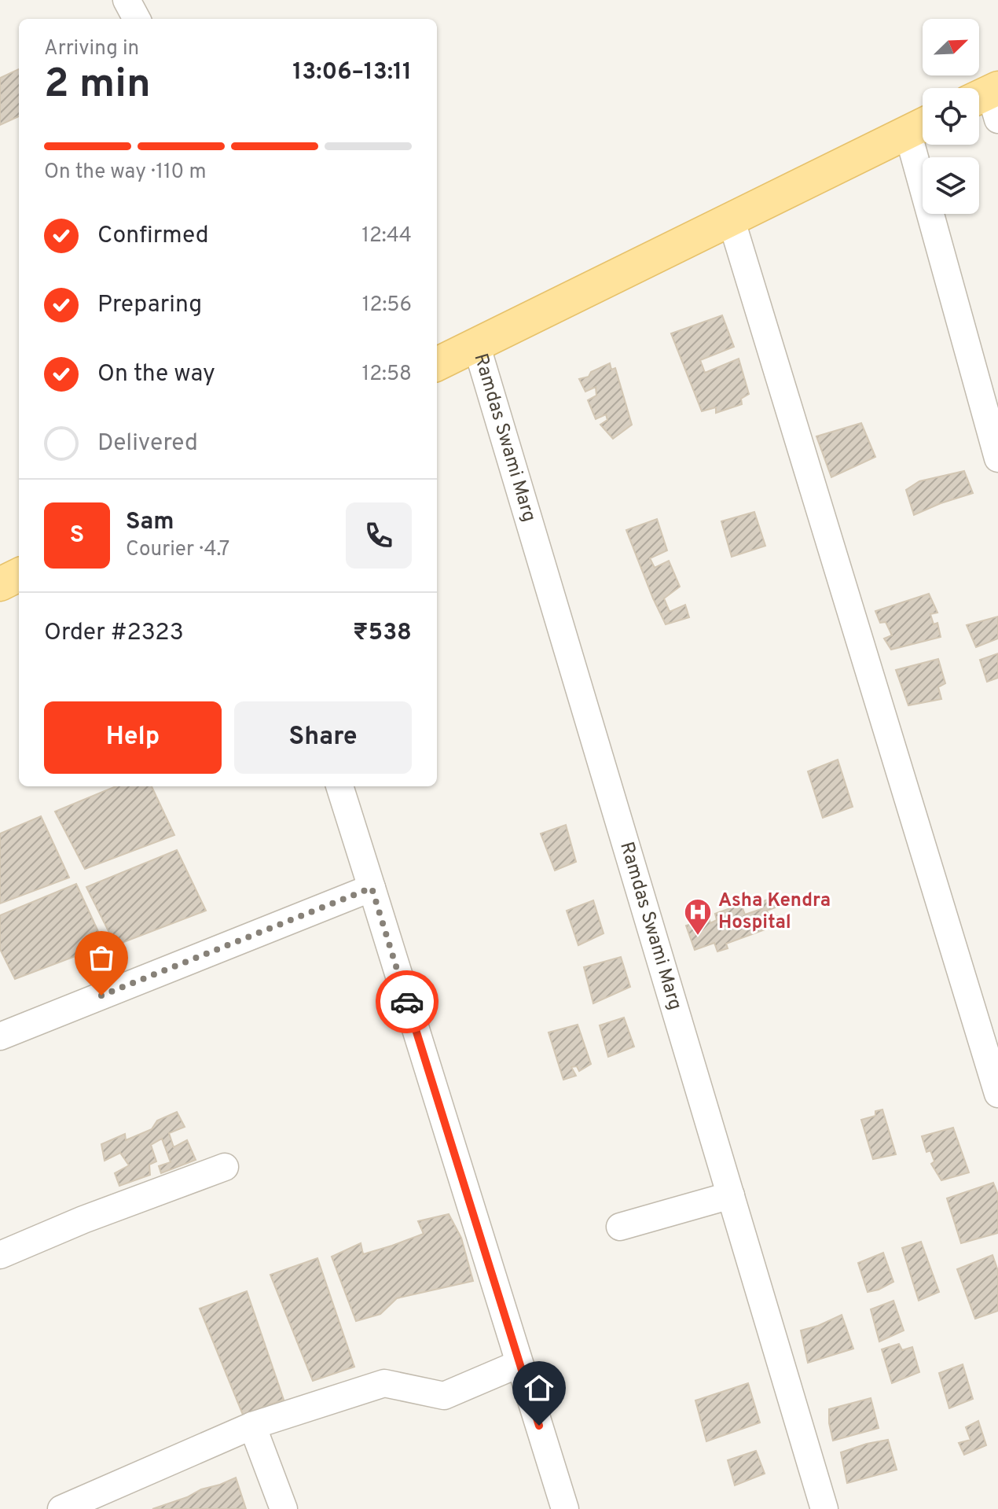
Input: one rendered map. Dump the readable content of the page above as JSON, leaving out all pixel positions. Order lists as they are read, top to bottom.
{
  "streets": {
    "street": ["Ramdas Swami Marg"]
  },
  "places": {
    "hospital": ["Asha Kendra Hospital"]
  },
  "north": "top right",
  "page": {
    "heading": ["2 min", "Arriving in", "13:06–13:11"],
    "panel": [
      "Sam",
      "Courier · 4.7",
      "Order #2323",
      "₹538"
    ],
    "bar": "On the way · 110 m",
    "list": [
      ["Confirmed", "12:44"],
      ["Preparing", "12:56"],
      ["On the way", "12:58"],
      "Delivered"
    ],
    "round": "S",
    "buttons": ["Help", "Share"]
  }
}
